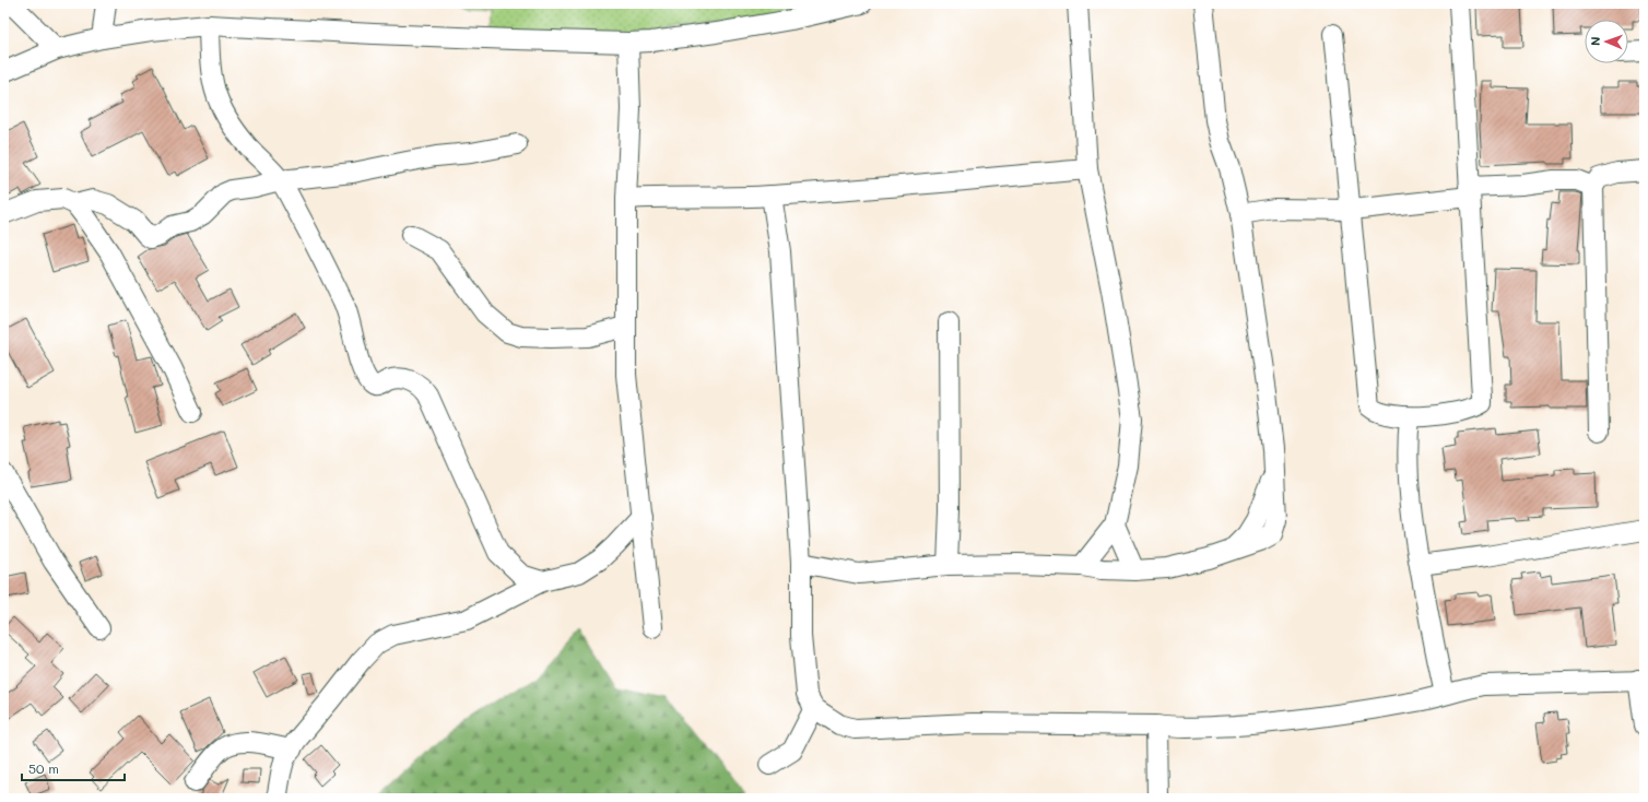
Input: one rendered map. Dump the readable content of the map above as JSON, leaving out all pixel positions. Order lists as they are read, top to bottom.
{
  "scale_bar": "50 m",
  "north": "left"
}
